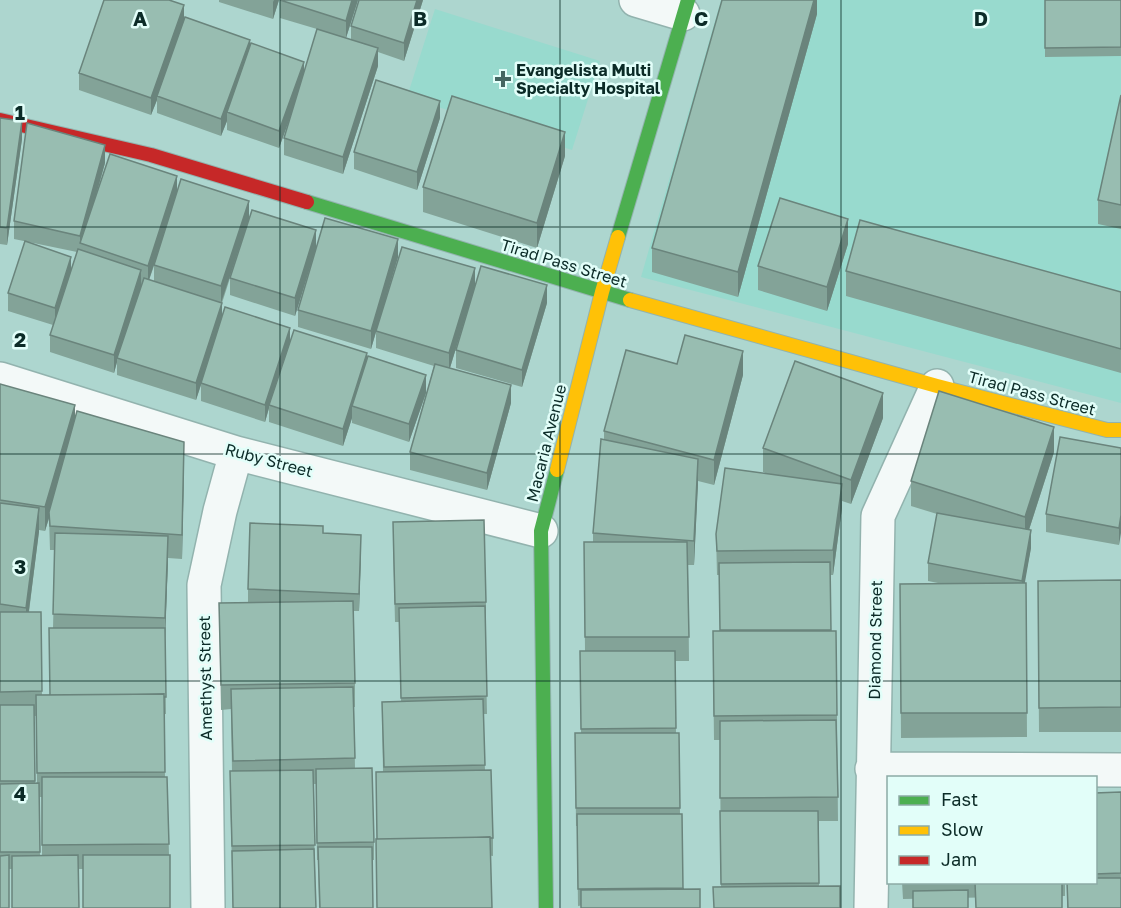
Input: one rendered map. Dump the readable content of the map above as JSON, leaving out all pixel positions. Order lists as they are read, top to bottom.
{
  "streets": {
    "street": [
      "Tirad Pass Street",
      "Macaria Avenue",
      "Ruby Street",
      "Diamond Street",
      "Amethyst Street"
    ]
  },
  "crossings": [
    ["Tirad Pass Street", "Macaria Avenue"],
    ["Tirad Pass Street", "Diamond Street"],
    ["Macaria Avenue", "Ruby Street"],
    ["Ruby Street", "Amethyst Street"]
  ],
  "places": {
    "health": ["Evangelista Multi Specialty Hospital"]
  },
  "legend": ["Fast", "Slow", "Jam"],
  "grid": {
    "columns": [
      "A",
      "B",
      "C",
      "D"
    ],
    "rows": [
      "1",
      "2",
      "3",
      "4"
    ]
  }
}
